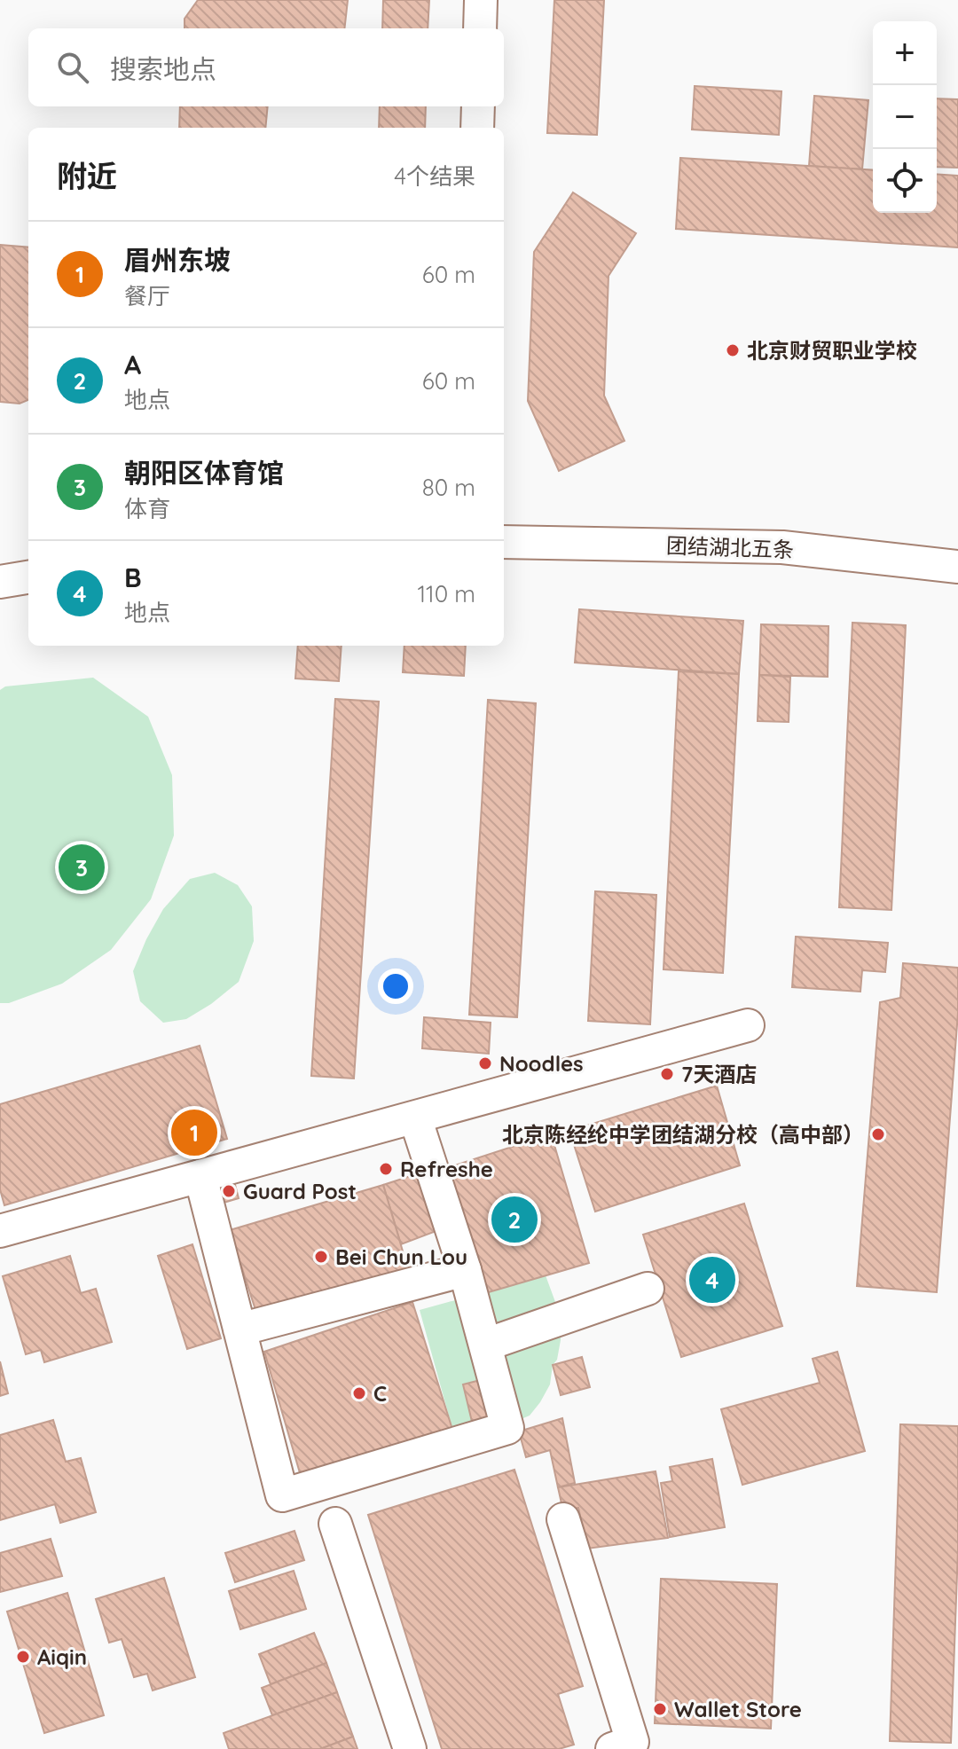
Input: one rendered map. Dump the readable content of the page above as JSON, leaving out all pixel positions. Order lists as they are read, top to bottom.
{
  "streets": {
    "street": ["团结湖北五条"]
  },
  "places": [
    "北京财贸职业学校",
    "Noodles",
    "7天酒店",
    "北京陈经纶中学团结湖分校（高中部）",
    "Refreshe",
    "Guard Post",
    "Bei Chun Lou",
    "C",
    "Aiqin",
    "Wallet Store"
  ],
  "page": {
    "map_buttons": ["+", "−"],
    "search": "搜索地点",
    "heading": ["附近", "4个结果"],
    "list": [
      {
        "mark": "1",
        "name": "眉州东坡",
        "note": "餐厅",
        "value": "60 m"
      },
      {
        "mark": "2",
        "name": "A",
        "note": "地点",
        "value": "60 m"
      },
      {
        "mark": "3",
        "name": "朝阳区体育馆",
        "note": "体育",
        "value": "80 m"
      },
      {
        "mark": "4",
        "name": "B",
        "note": "地点",
        "value": "110 m"
      }
    ],
    "pins": [
      "3",
      "1",
      "2",
      "4"
    ]
  }
}
